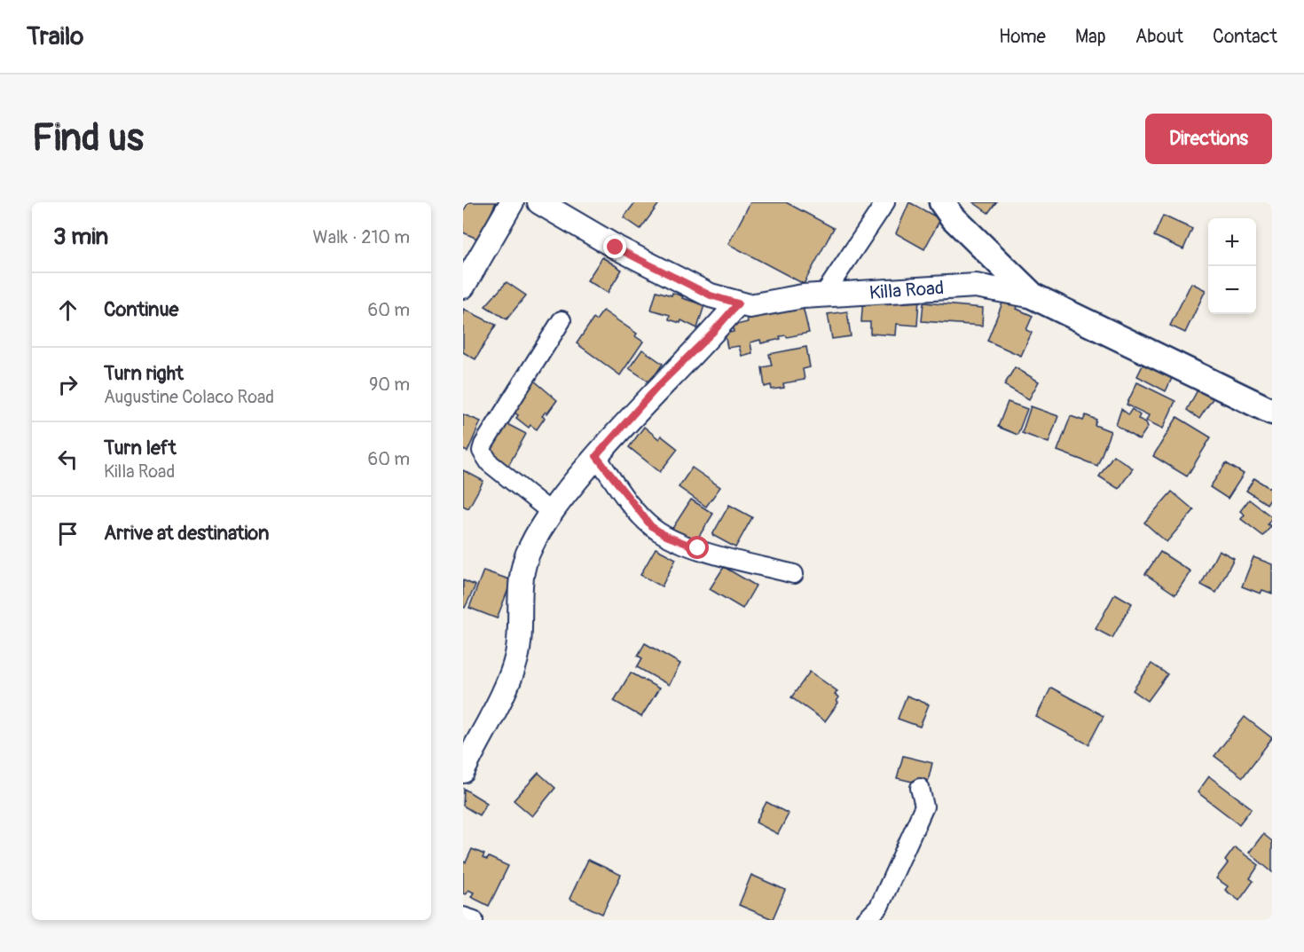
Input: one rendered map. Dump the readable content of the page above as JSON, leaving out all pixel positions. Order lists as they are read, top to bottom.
{
  "streets": {
    "main road": ["Killa Road"]
  },
  "page": {
    "header": "Trailo",
    "nav": [
      "Home",
      "Map",
      "About",
      "Contact"
    ],
    "buttons": "Directions",
    "title": "Find us",
    "heading": ["3 min", "Walk · 210 m"],
    "map_buttons": ["+", "−"],
    "list": [
      ["Continue", "60 m"],
      ["Turn right", "Augustine Colaco Road", "90 m"],
      ["Turn left", "Killa Road", "60 m"],
      "Arrive at destination"
    ]
  }
}
